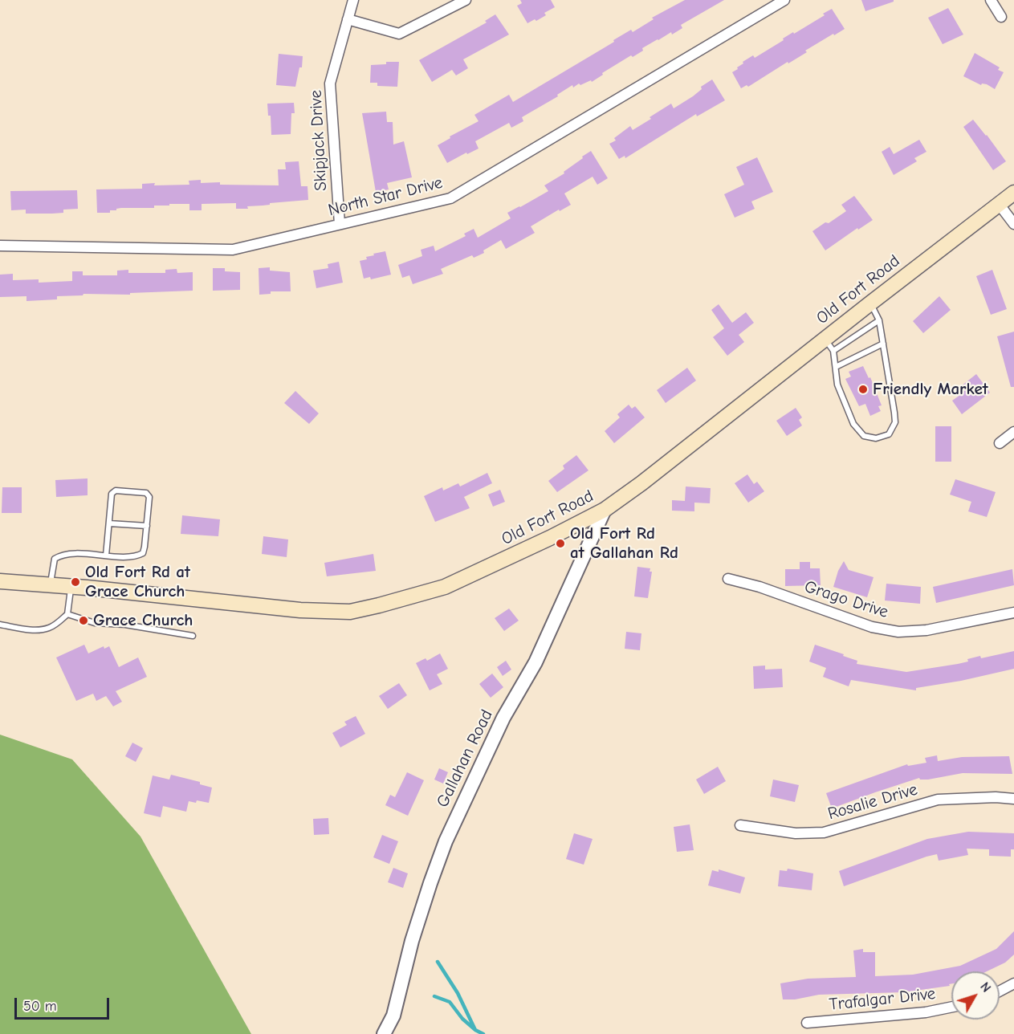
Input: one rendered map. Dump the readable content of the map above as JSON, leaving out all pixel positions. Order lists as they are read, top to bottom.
{
  "streets": {
    "main road": ["Old Fort Road"],
    "street": [
      "Skipjack Drive",
      "North Star Drive",
      "Grago Drive",
      "Gallahan Road",
      "Rosalie Drive",
      "Trafalgar Drive"
    ]
  },
  "crossings": [
    ["Skipjack Drive", "North Star Drive"],
    ["Old Fort Road", "Gallahan Road"]
  ],
  "places": [
    "Friendly Market",
    "Old Fort Rd at Gallahan Rd",
    "Old Fort Rd at Grace Church",
    "Grace Church"
  ],
  "scale_bar": "50 m",
  "north": "top right"
}
